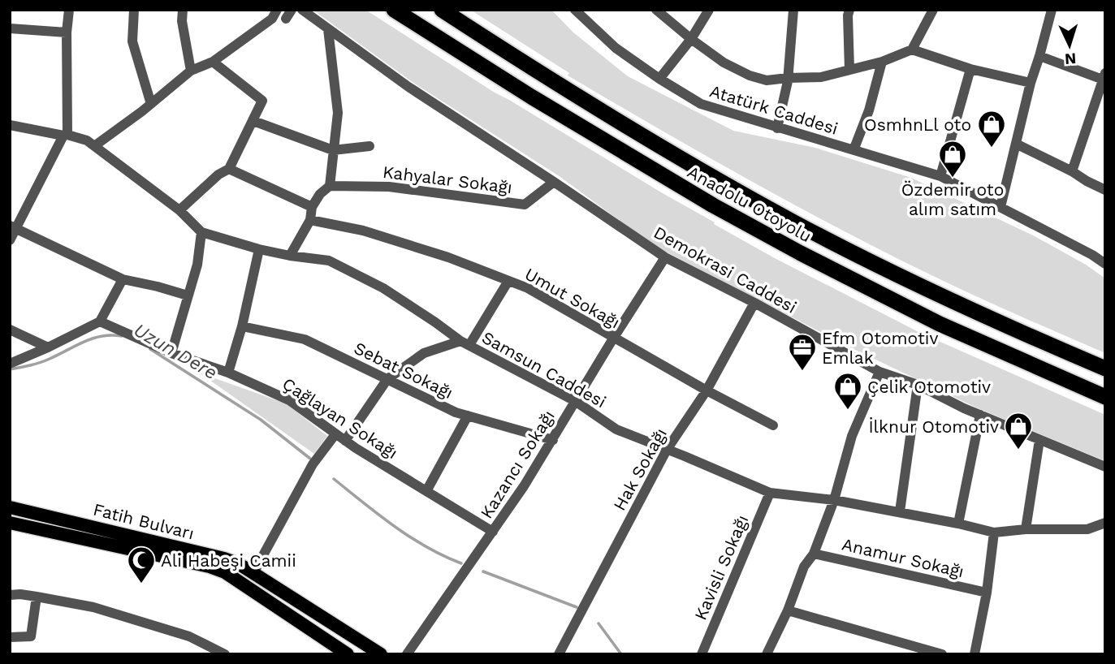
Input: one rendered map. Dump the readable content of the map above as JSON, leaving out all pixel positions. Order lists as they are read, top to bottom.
{
  "streets": {
    "highway": ["Anadolu Otoyolu"],
    "main road": ["Fatih Bulvarı"],
    "street": [
      "Atatürk Caddesi",
      "Kahyalar Sokağı",
      "Demokrasi Caddesi",
      "Umut Sokağı",
      "Samsun Caddesi",
      "Sebat Sokağı",
      "Çağlayan Sokağı",
      "Kazancı Sokağı",
      "Hak Sokağı",
      "Anamur Sokağı",
      "Kavisli Sokağı"
    ]
  },
  "crossings": [
    ["Kahyalar Sokağı", "Demokrasi Caddesi"],
    ["Demokrasi Caddesi", "Kazancı Sokağı"],
    ["Demokrasi Caddesi", "Hak Sokağı"],
    ["Umut Sokağı", "Kazancı Sokağı"],
    ["Umut Sokağı", "Hak Sokağı"],
    ["Samsun Caddesi", "Kazancı Sokağı"],
    ["Samsun Caddesi", "Hak Sokağı"],
    ["Samsun Caddesi", "Kavisli Sokağı"],
    ["Sebat Sokağı", "Kazancı Sokağı"],
    ["Çağlayan Sokağı", "Kazancı Sokağı"]
  ],
  "water": ["Uzun Dere"],
  "places": {
    "shop": [
      "OsmhnLl oto",
      "Özdemir oto alım satım",
      "Çelik Otomotiv",
      "İlknur Otomotiv"
    ],
    "office": ["Efm Otomotiv Emlak"],
    "mosque": ["Ali Habeşi Camii"]
  },
  "north": "bottom"
}
